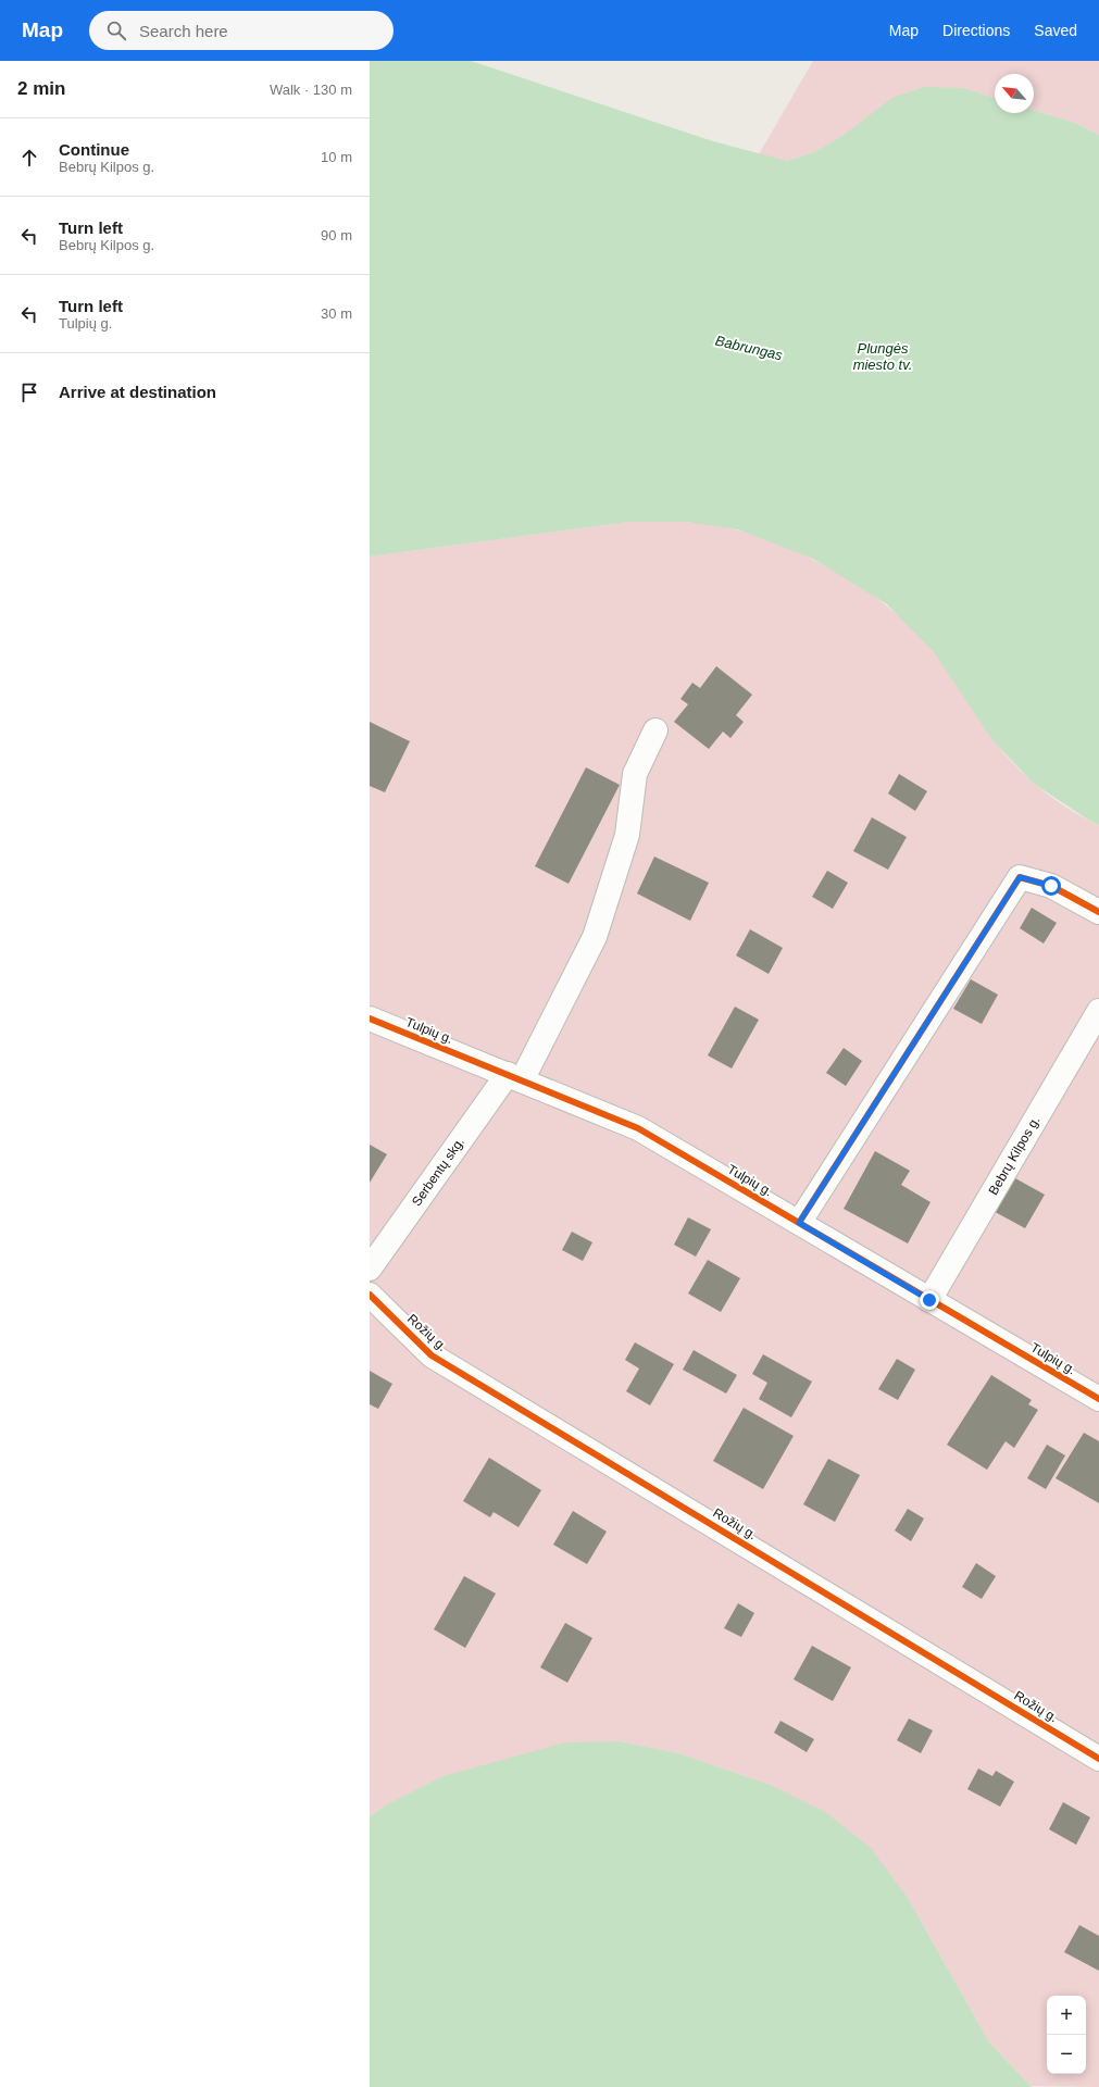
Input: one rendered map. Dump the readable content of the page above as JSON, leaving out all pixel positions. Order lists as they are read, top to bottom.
{
  "streets": {
    "street": [
      "Tulpių g.",
      "Bebrų Kilpos g.",
      "Serbentų skg.",
      "Rožių g."
    ]
  },
  "crossings": [
    ["Tulpių g.", "Bebrų Kilpos g."],
    ["Tulpių g.", "Serbentų skg."]
  ],
  "water": ["Babrungas", "Plungės miesto tv."],
  "north": "top left",
  "page": {
    "header": "Map",
    "search": "Search here",
    "nav": ["Map", "Directions", "Saved"],
    "heading": ["2 min", "Walk · 130 m"],
    "list": [
      ["Continue", "Bebrų Kilpos g.", "10 m"],
      ["Turn left", "Bebrų Kilpos g.", "90 m"],
      ["Turn left", "Tulpių g.", "30 m"],
      "Arrive at destination"
    ],
    "map_buttons": ["+", "−"]
  }
}
